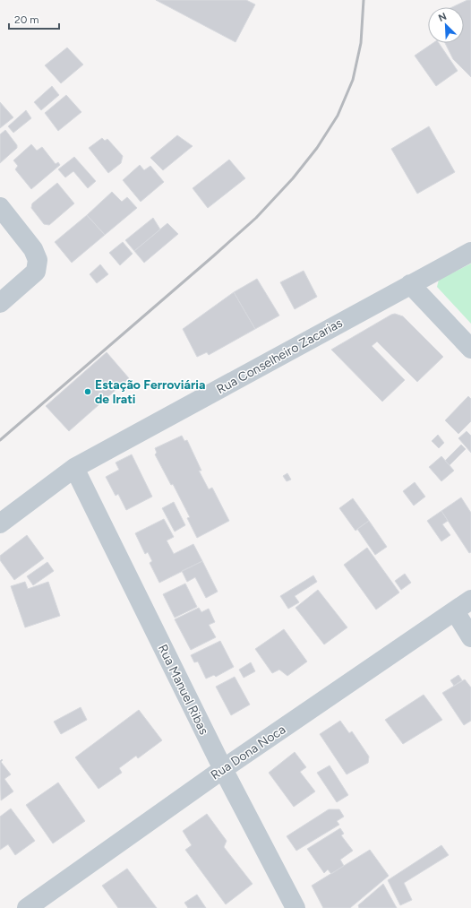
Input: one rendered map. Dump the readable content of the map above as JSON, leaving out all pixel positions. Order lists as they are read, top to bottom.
{
  "streets": {
    "street": ["Rua Conselheiro Zacarias", "Rua Manuel Ribas", "Rua Dona Noca"]
  },
  "crossings": [
    ["Rua Conselheiro Zacarias", "Rua Manuel Ribas"],
    ["Rua Manuel Ribas", "Rua Dona Noca"]
  ],
  "places": ["Estação Ferroviária de Irati"],
  "scale_bar": "20 m",
  "north": "top left"
}
